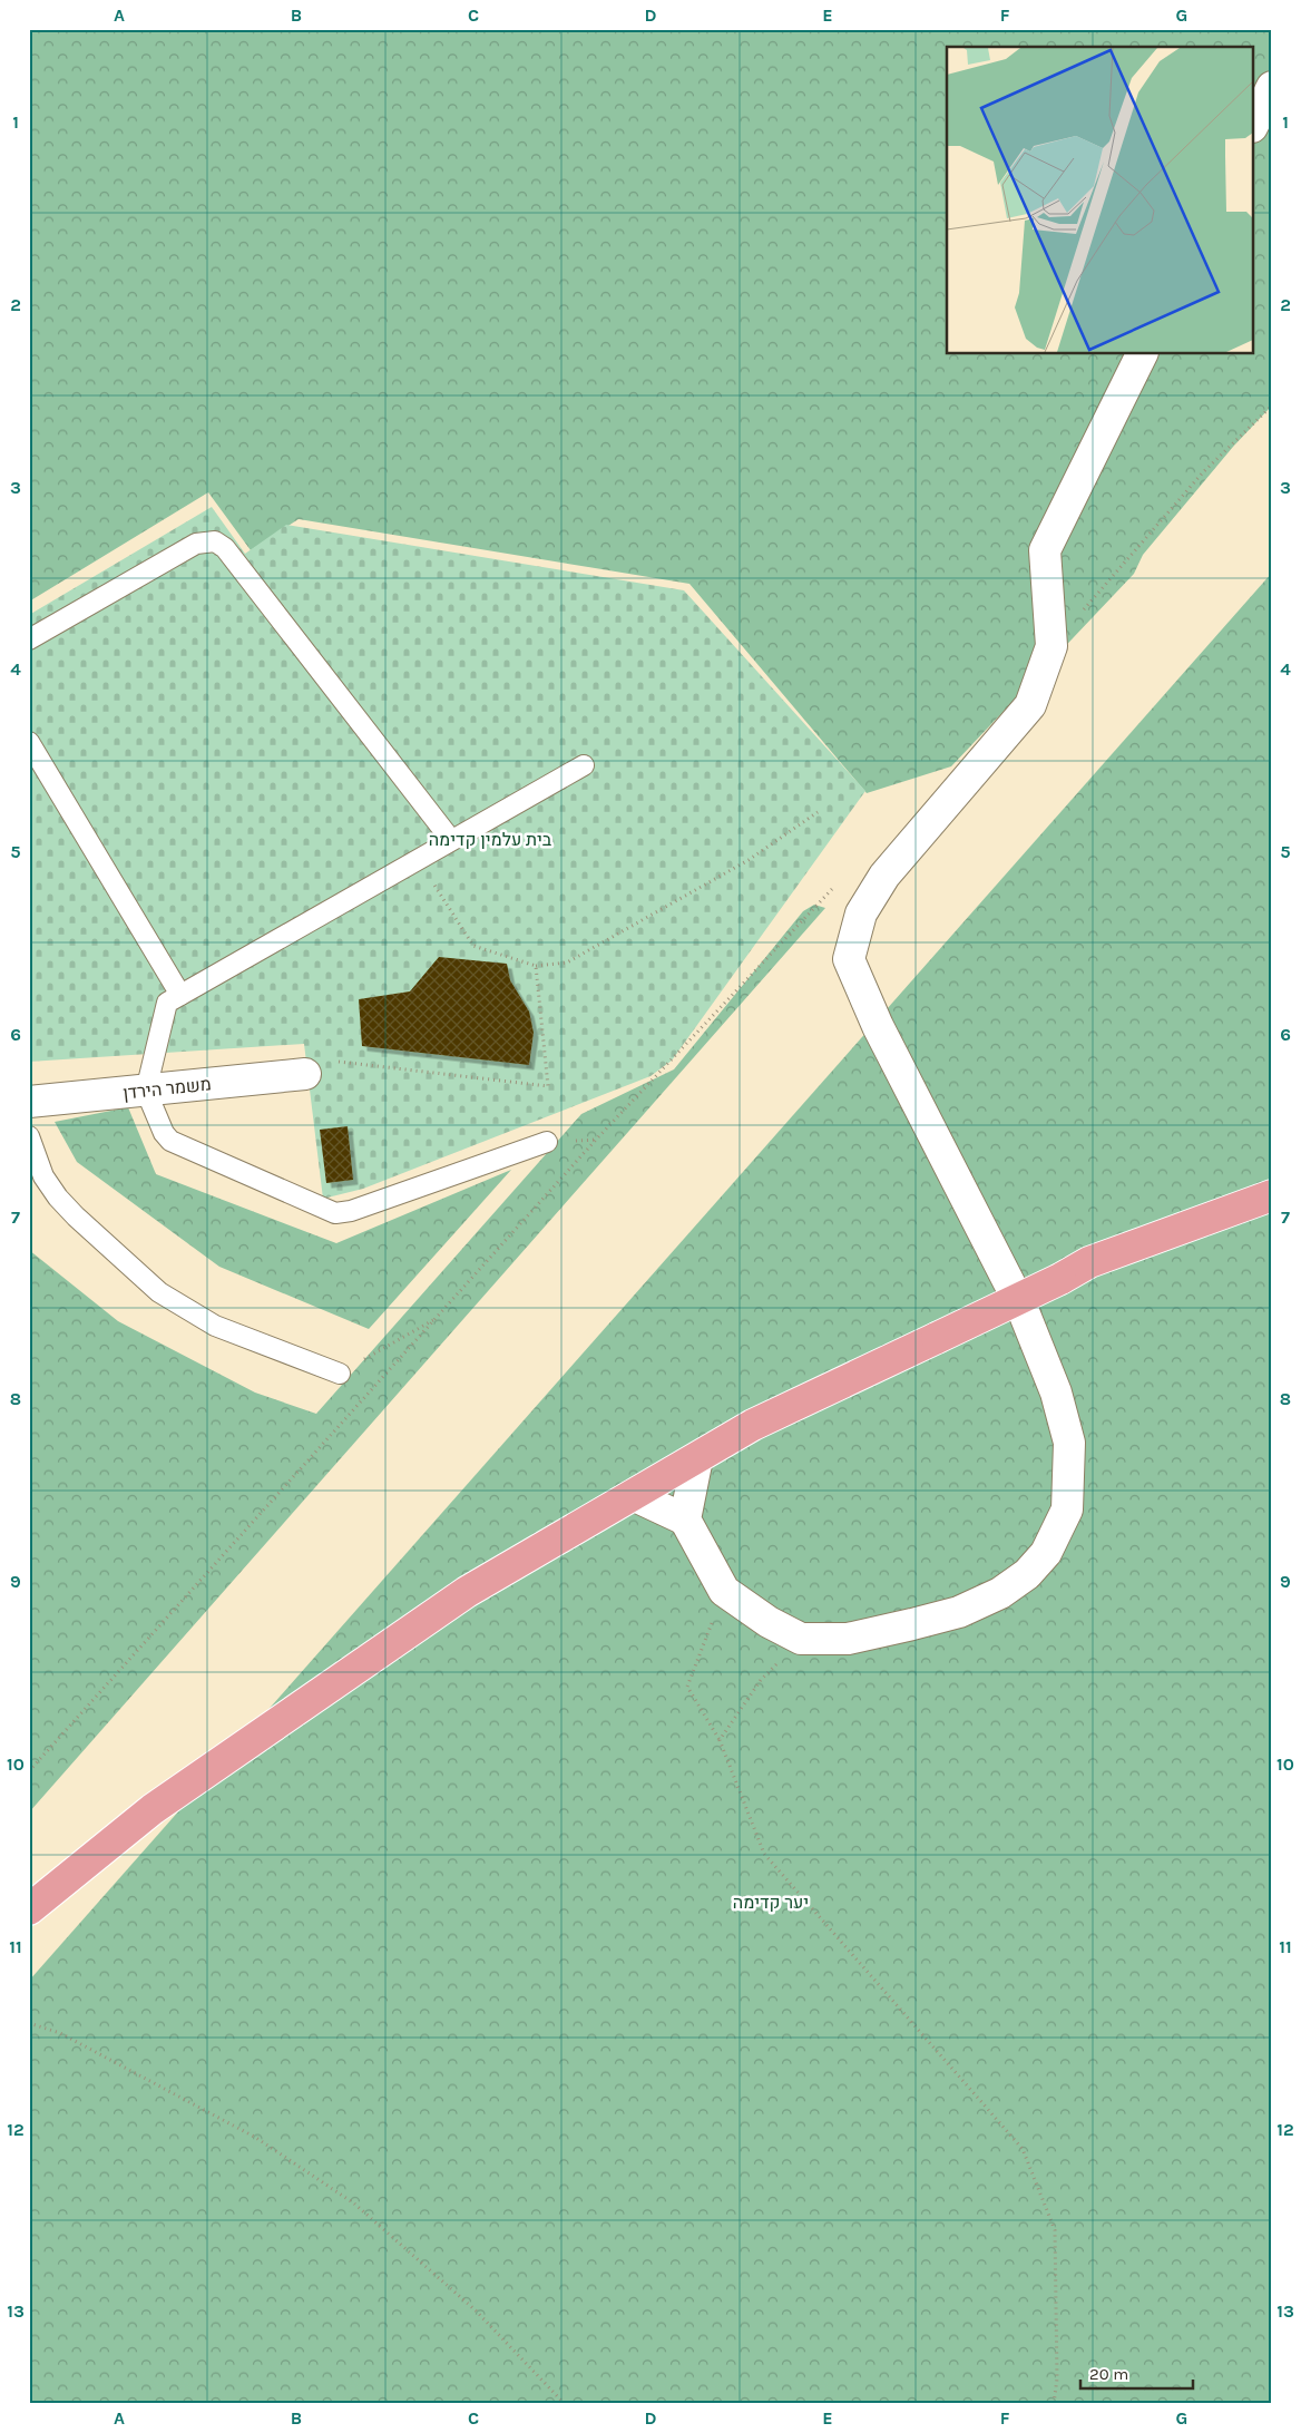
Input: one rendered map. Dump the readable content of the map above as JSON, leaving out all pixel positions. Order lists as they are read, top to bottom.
{
  "streets": {
    "street": ["משמר הירדן"]
  },
  "parks": ["בית עלמין קדימה", "יער קדימה"],
  "scale_bar": "20 m",
  "grid": {
    "columns": [
      "A",
      "B",
      "C",
      "D",
      "E",
      "F",
      "G"
    ],
    "rows": [
      "1",
      "2",
      "3",
      "4",
      "5",
      "6",
      "7",
      "8",
      "9",
      "10",
      "11",
      "12",
      "13"
    ]
  }
}
